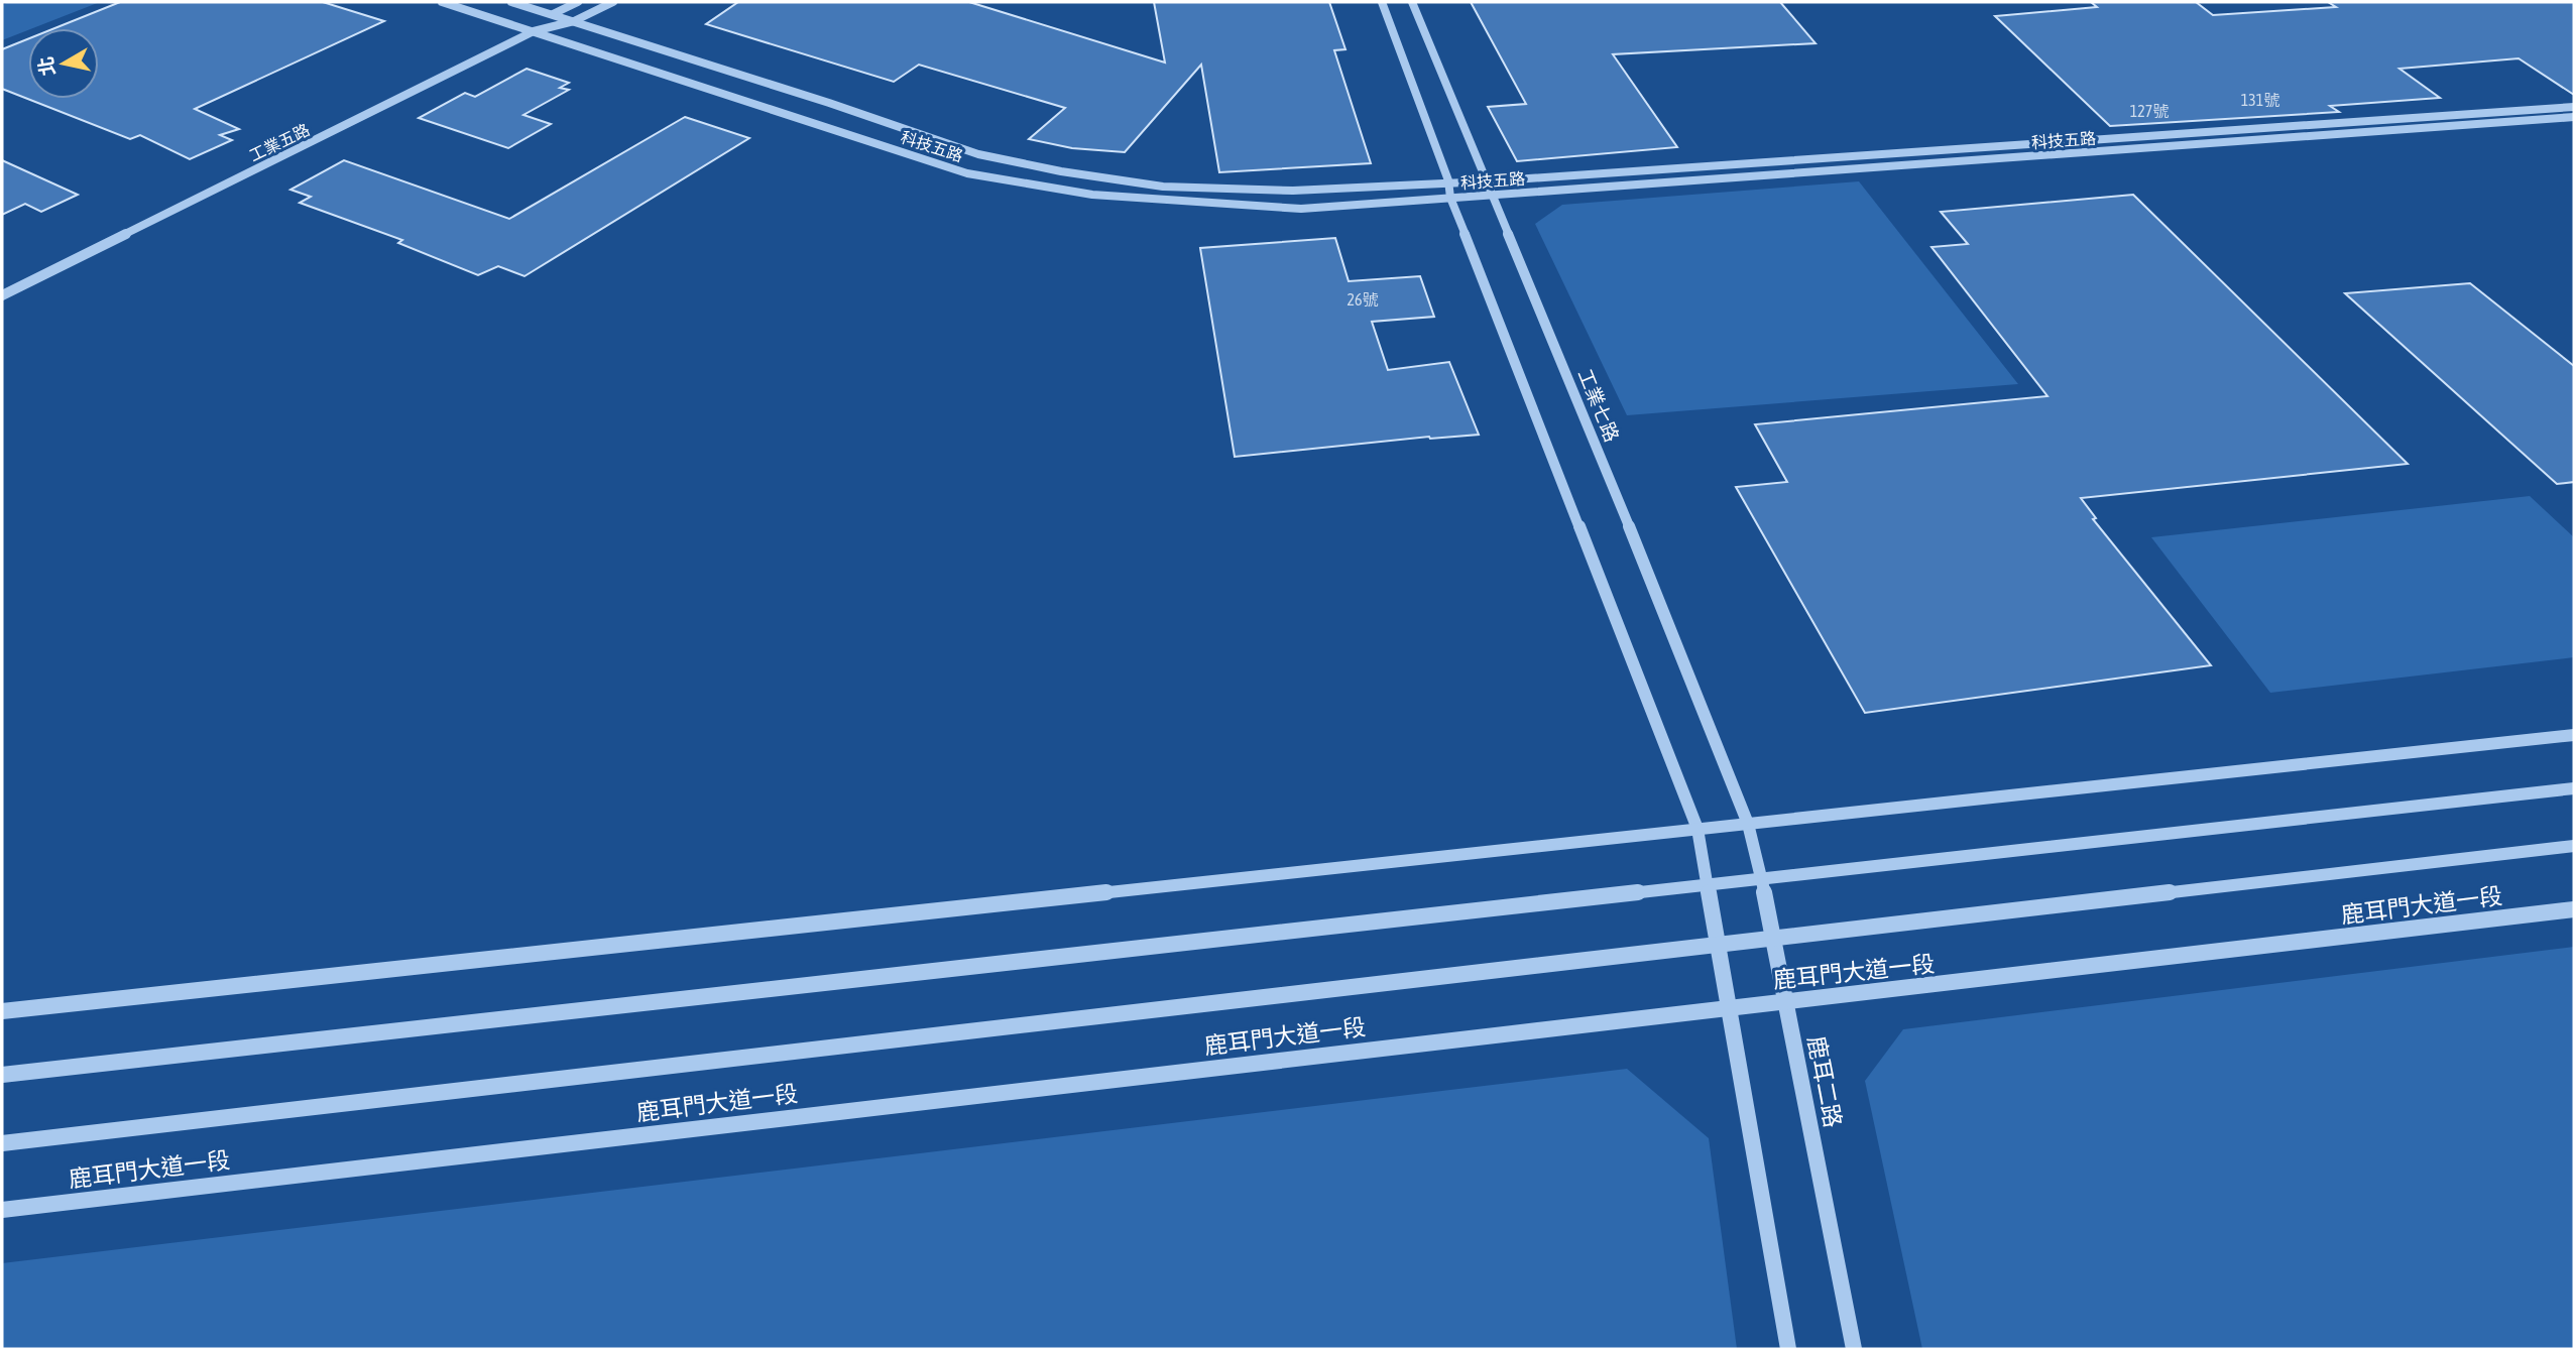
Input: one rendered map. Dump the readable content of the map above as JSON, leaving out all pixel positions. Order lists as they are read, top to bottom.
{
  "streets": {
    "street": [
      "科技五路",
      "工業五路",
      "工業七路",
      "鹿耳門大道一段",
      "鹿耳二路"
    ]
  },
  "crossings": [
    ["科技五路", "工業五路"],
    ["科技五路", "工業七路"],
    ["工業七路", "鹿耳二路"],
    ["鹿耳門大道一段", "鹿耳二路"]
  ],
  "house_numbers": ["131號", "127號", "26號"],
  "north": "left"
}
